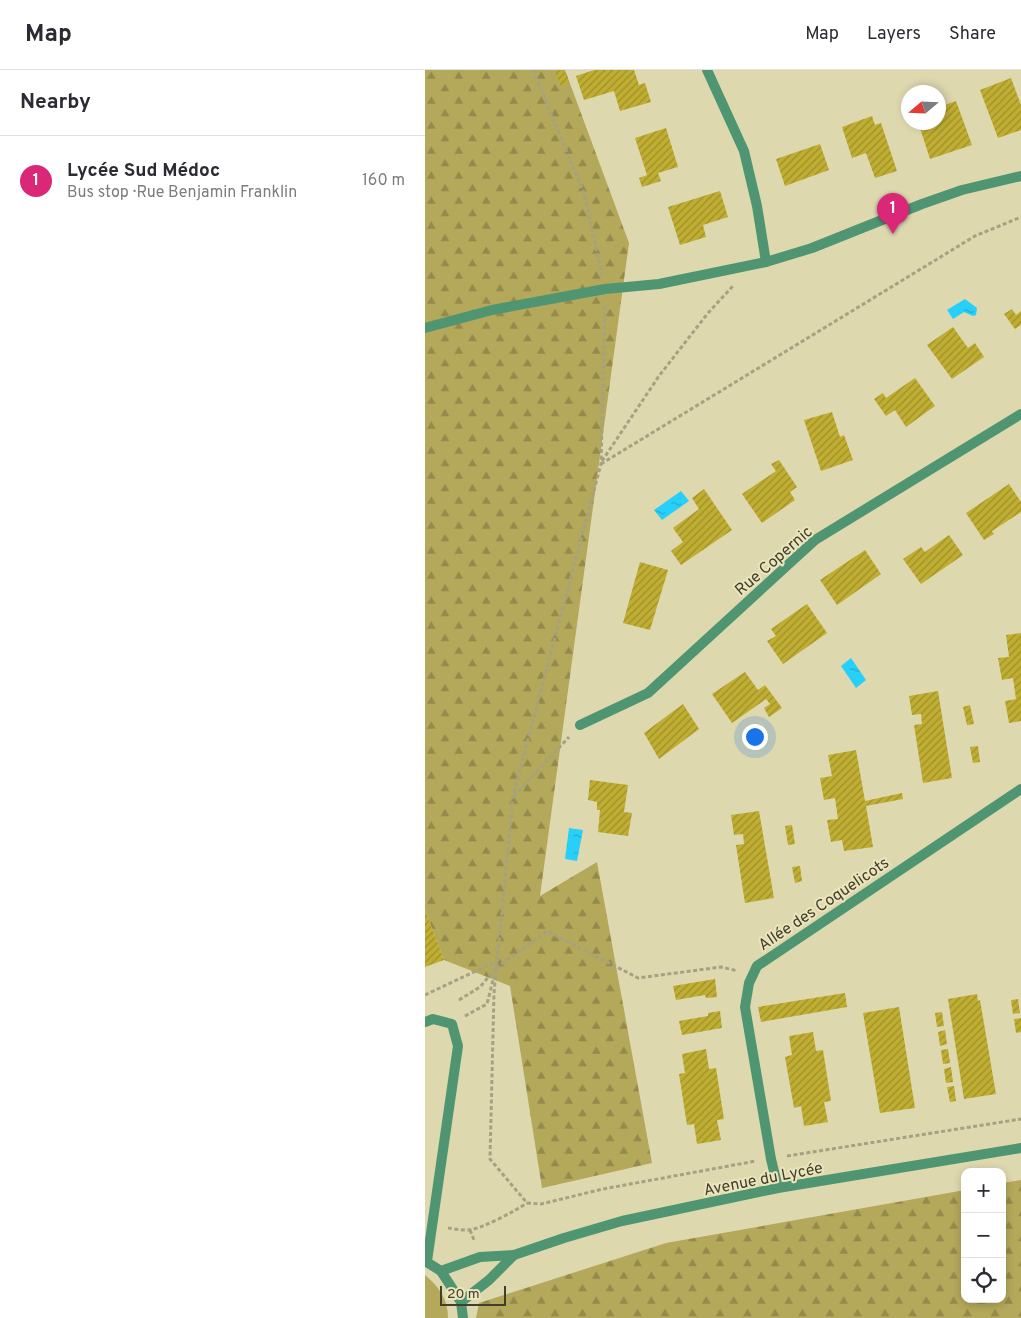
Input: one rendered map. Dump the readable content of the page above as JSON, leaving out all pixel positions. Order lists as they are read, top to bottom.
{
  "streets": {
    "street": ["Rue Copernic", "Allée des Coquelicots", "Avenue du Lycée"]
  },
  "crossings": [
    ["Allée des Coquelicots", "Avenue du Lycée"]
  ],
  "scale_bar": "20 m",
  "north": "left",
  "page": {
    "header": "Map",
    "nav": ["Map", "Layers", "Share"],
    "heading": "Nearby",
    "list": [
      {
        "mark": "1",
        "name": "Lycée Sud Médoc",
        "note": "Bus stop · Rue Benjamin Franklin",
        "value": "160 m"
      }
    ],
    "pins": "1",
    "map_buttons": ["+", "−"],
    "scale": "20 m"
  }
}
